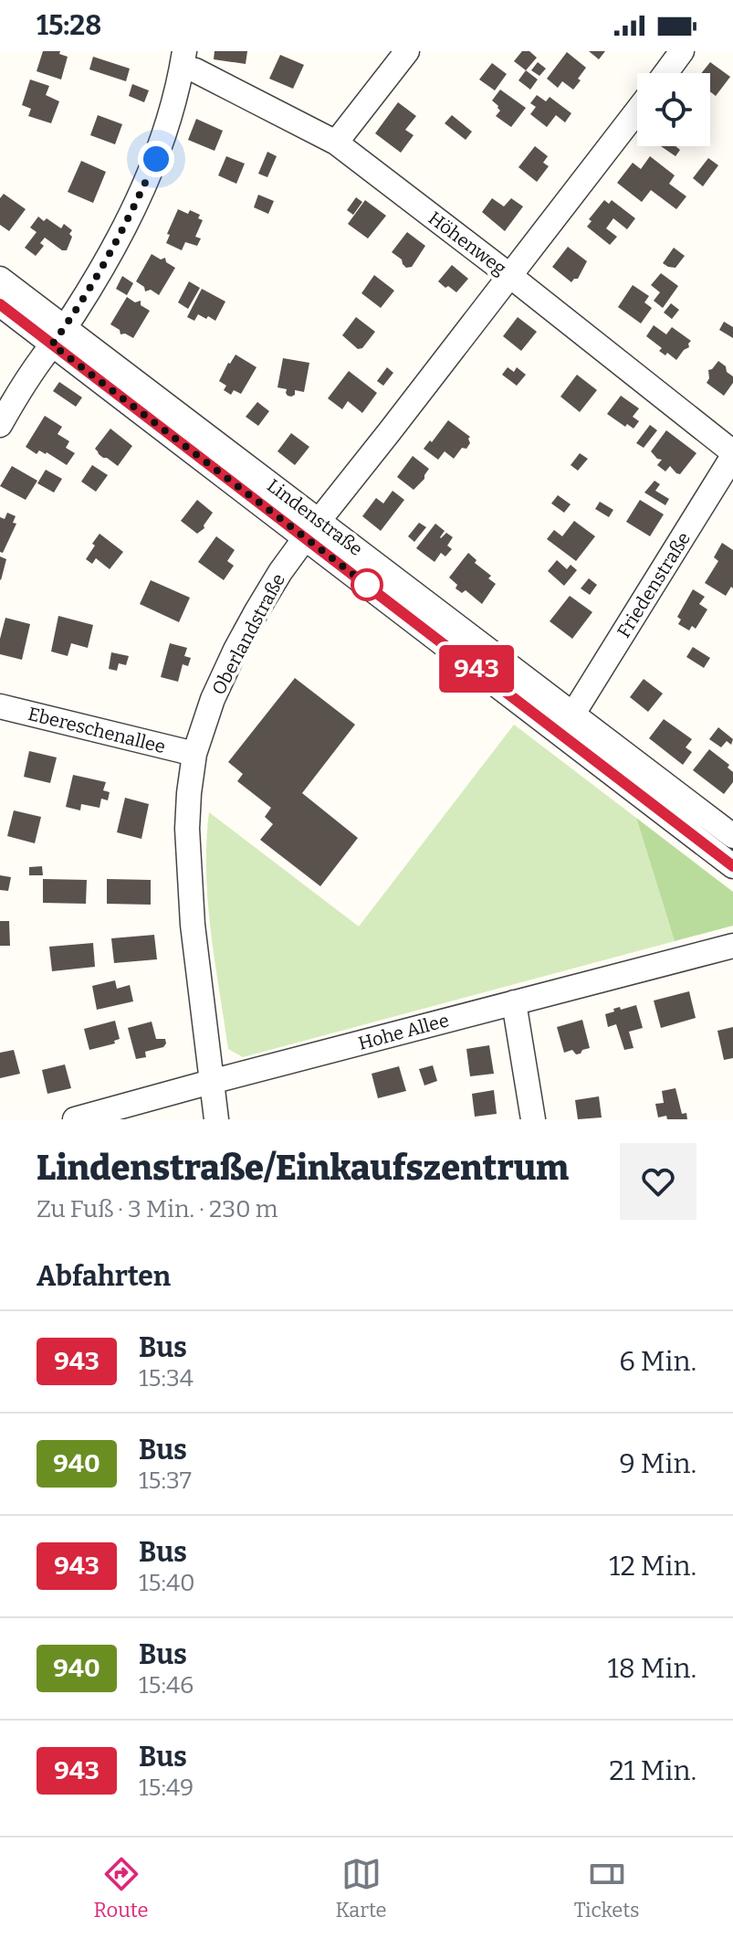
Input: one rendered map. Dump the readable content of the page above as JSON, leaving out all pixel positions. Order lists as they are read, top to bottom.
{
  "streets": {
    "street": [
      "Höhenweg",
      "Lindenstraße",
      "Friedenstraße",
      "Oberlandstraße",
      "Ebereschenallee",
      "Hohe Allee"
    ]
  },
  "crossings": [
    ["Höhenweg", "Friedenstraße"],
    ["Höhenweg", "Oberlandstraße"],
    ["Lindenstraße", "Friedenstraße"],
    ["Lindenstraße", "Oberlandstraße"],
    ["Oberlandstraße", "Ebereschenallee"],
    ["Oberlandstraße", "Hohe Allee"]
  ],
  "lines": ["bus line 943"],
  "page": {
    "status": "15:28",
    "on_map": "943",
    "heading": [
      ["Lindenstraße/Einkaufszentrum", "Zu Fuß · 3 Min. · 230 m"],
      "Abfahrten"
    ],
    "list": [
      {
        "mark": "943",
        "name": "Bus",
        "note": "15:34",
        "value": "6 Min."
      },
      {
        "mark": "940",
        "name": "Bus",
        "note": "15:37",
        "value": "9 Min."
      },
      {
        "mark": "943",
        "name": "Bus",
        "note": "15:40",
        "value": "12 Min."
      },
      {
        "mark": "940",
        "name": "Bus",
        "note": "15:46",
        "value": "18 Min."
      },
      {
        "mark": "943",
        "name": "Bus",
        "note": "15:49",
        "value": "21 Min."
      }
    ],
    "tabs": ["Route", "Karte", "Tickets"]
  }
}
